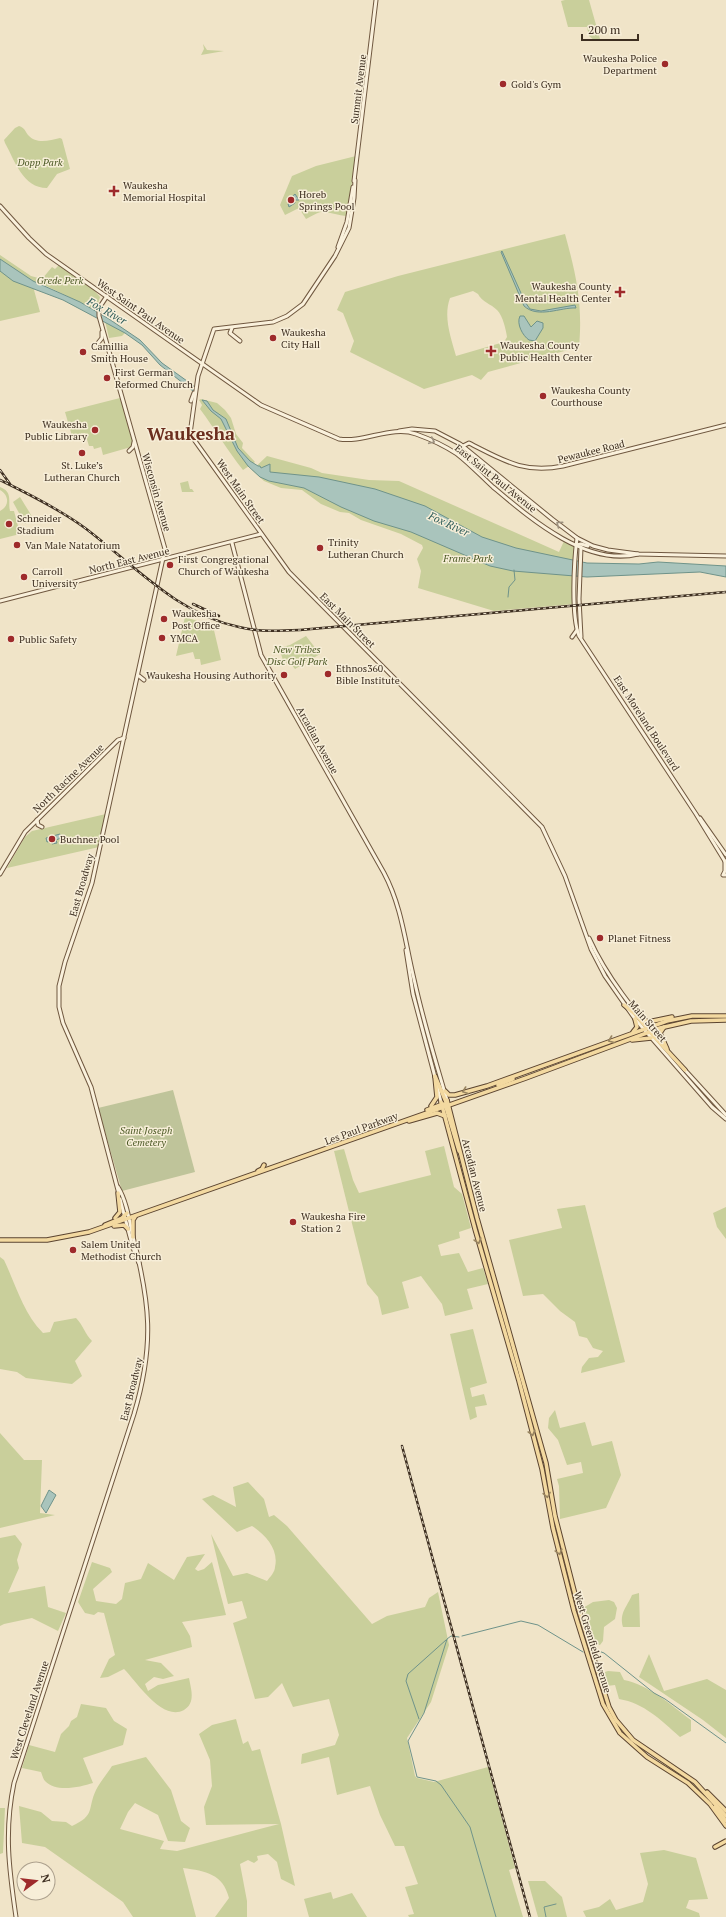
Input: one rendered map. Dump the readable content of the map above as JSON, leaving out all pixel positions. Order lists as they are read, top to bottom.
{
  "streets": {
    "main road": [
      "Summit Avenue",
      "West Saint Paul Avenue",
      "Pewaukee Road",
      "East Saint Paul Avenue",
      "West Main Street",
      "Wisconsin Avenue",
      "North East Avenue",
      "East Main Street",
      "East Moreland Boulevard",
      "Arcadian Avenue",
      "North Racine Avenue",
      "East Broadway",
      "Main Street",
      "Les Paul Parkway",
      "West Greenfield Avenue",
      "West Cleveland Avenue"
    ]
  },
  "crossings": [
    ["West Saint Paul Avenue", "East Saint Paul Avenue"],
    ["West Saint Paul Avenue", "Wisconsin Avenue"],
    ["East Saint Paul Avenue", "East Moreland Boulevard"],
    ["West Main Street", "North East Avenue"],
    ["West Main Street", "East Main Street"],
    ["Wisconsin Avenue", "North East Avenue"],
    ["Wisconsin Avenue", "East Broadway"],
    ["North East Avenue", "Arcadian Avenue"],
    ["North East Avenue", "East Broadway"],
    ["East Main Street", "Main Street"],
    ["Arcadian Avenue", "West Greenfield Avenue"],
    ["North Racine Avenue", "East Broadway"],
    ["East Broadway", "Les Paul Parkway"],
    ["East Broadway", "West Cleveland Avenue"]
  ],
  "districts": ["Waukesha"],
  "water": ["Fox River"],
  "parks": [
    "Dopp Park",
    "Grede Perk",
    "Frame Park",
    "New Tribes Disc Golf Park",
    "Saint Joseph Cemetery"
  ],
  "places": {
    "other": [
      "Waukesha Police Department",
      "Gold's Gym",
      "Horeb Springs Pool",
      "Waukesha City Hall",
      "Camillia Smith House",
      "First German Reformed Church",
      "Waukesha County Courthouse",
      "Waukesha Public Library",
      "St. Luke’s Lutheran Church",
      "Schneider Stadium",
      "Van Male Natatorium",
      "Trinity Lutheran Church",
      "First Congregational Church of Waukesha",
      "Carroll University",
      "Waukesha Post Office",
      "YMCA",
      "Public Safety",
      "Ethnos360 Bible Institute",
      "Waukesha Housing Authority",
      "Buchner Pool",
      "Planet Fitness",
      "Waukesha Fire Station 2",
      "Salem United Methodist Church"
    ],
    "health": ["Waukesha Memorial Hospital", "Waukesha County Mental Health Center", "Waukesha County Public Health Center"]
  },
  "scale_bar": "200 m",
  "north": "right"
}
